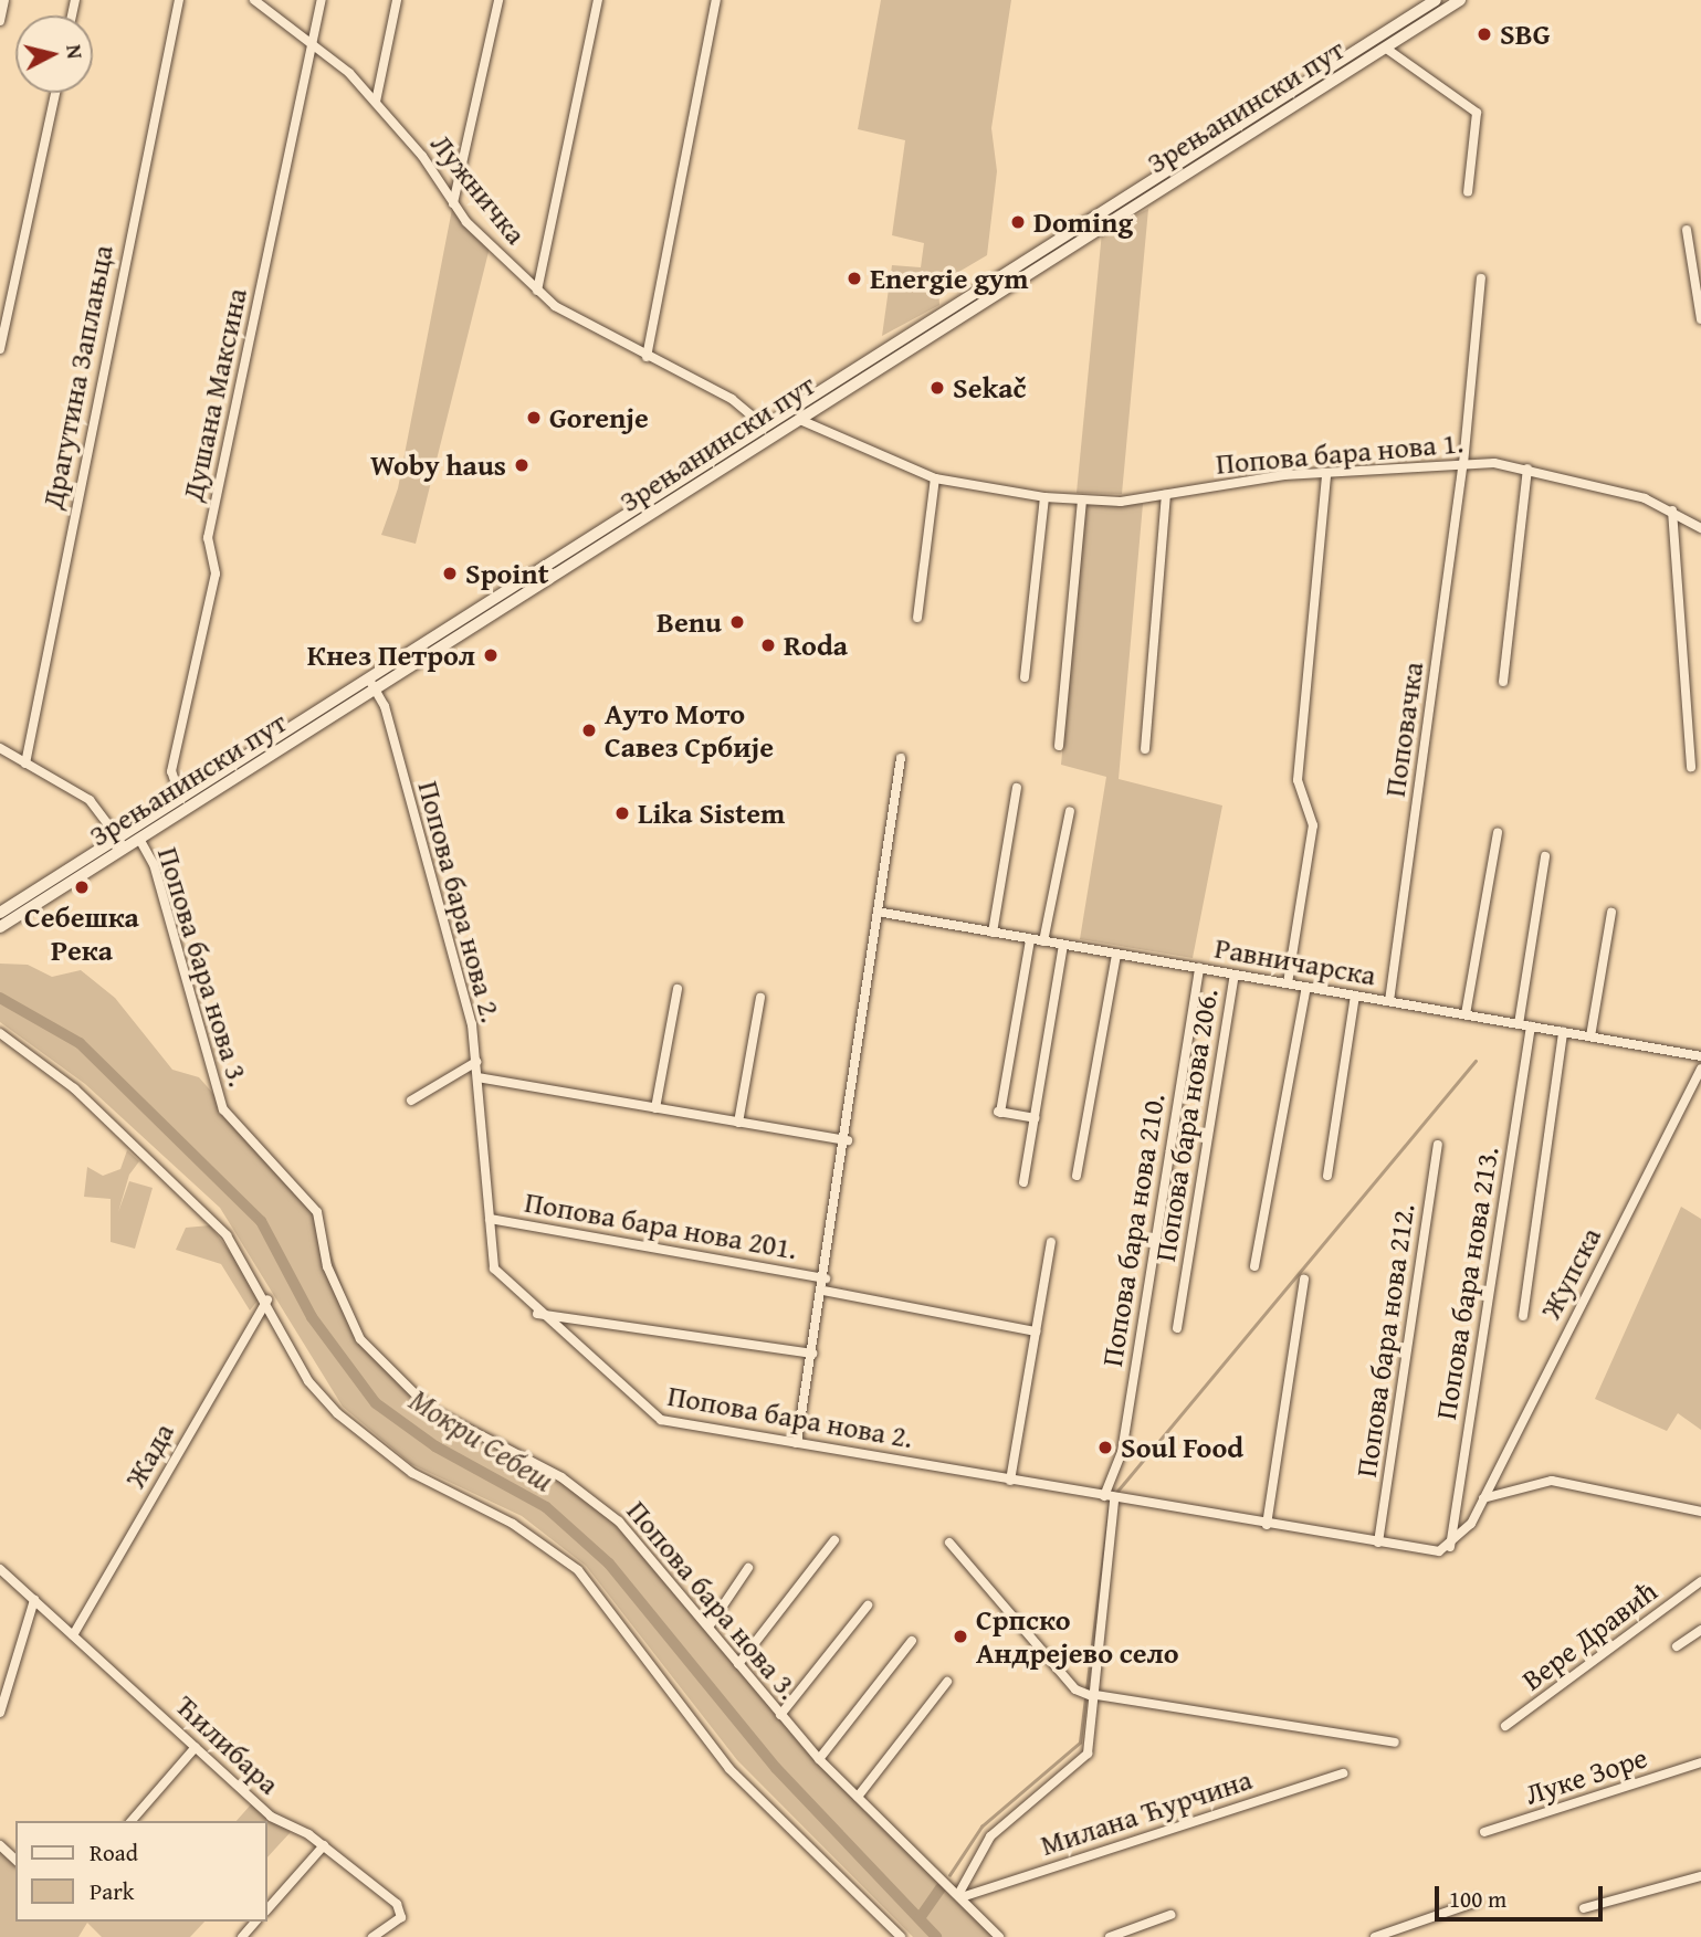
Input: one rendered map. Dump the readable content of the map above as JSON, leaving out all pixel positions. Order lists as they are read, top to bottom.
{
  "streets": {
    "main road": ["Зрењанински пут"],
    "street": [
      "Лужничка",
      "Драгутина Заплањца",
      "Душана Максина",
      "Попова бара нова 1.",
      "Поповачка",
      "Попова бара нова 2.",
      "Равничарска",
      "Попова бара нова 3.",
      "Попова бара нова 206.",
      "Попова бара нова 201.",
      "Попова бара нова 210.",
      "Жупска",
      "Попова бара нова 213.",
      "Попова бара нова 212.",
      "Жада",
      "Вере Дравић",
      "Ћилибара",
      "Луке Зоре",
      "Милана Ћурчина"
    ]
  },
  "crossings": [
    ["Зрењанински пут", "Лужничка"],
    ["Зрењанински пут", "Душана Максина"],
    ["Зрењанински пут", "Попова бара нова 1."],
    ["Зрењанински пут", "Попова бара нова 2."],
    ["Зрењанински пут", "Попова бара нова 3."],
    ["Лужничка", "Душана Максина"],
    ["Попова бара нова 1.", "Поповачка"],
    ["Поповачка", "Равничарска"],
    ["Попова бара нова 2.", "Попова бара нова 201."],
    ["Попова бара нова 2.", "Попова бара нова 210."],
    ["Попова бара нова 2.", "Попова бара нова 213."],
    ["Попова бара нова 2.", "Попова бара нова 212."],
    ["Равничарска", "Попова бара нова 206."],
    ["Равничарска", "Попова бара нова 210."],
    ["Равничарска", "Попова бара нова 213."],
    ["Попова бара нова 3.", "Попова бара нова 210."],
    ["Попова бара нова 3.", "Милана Ћурчина"],
    ["Попова бара нова 210.", "Милана Ћурчина"],
    ["Жада", "Ћилибара"]
  ],
  "water": ["Мокри Себеш"],
  "places": [
    "SBG",
    "Doming",
    "Energie gym",
    "Sekač",
    "Gorenje",
    "Woby haus",
    "Spoint",
    "Benu",
    "Roda",
    "Кнез Петрол",
    "Ауто Мото Савез Србије",
    "Lika Sistem",
    "Себешка Река",
    "Soul Food",
    "Српско Андрејево село"
  ],
  "legend": ["Road", "Park"],
  "scale_bar": "100 m",
  "north": "right"
}
